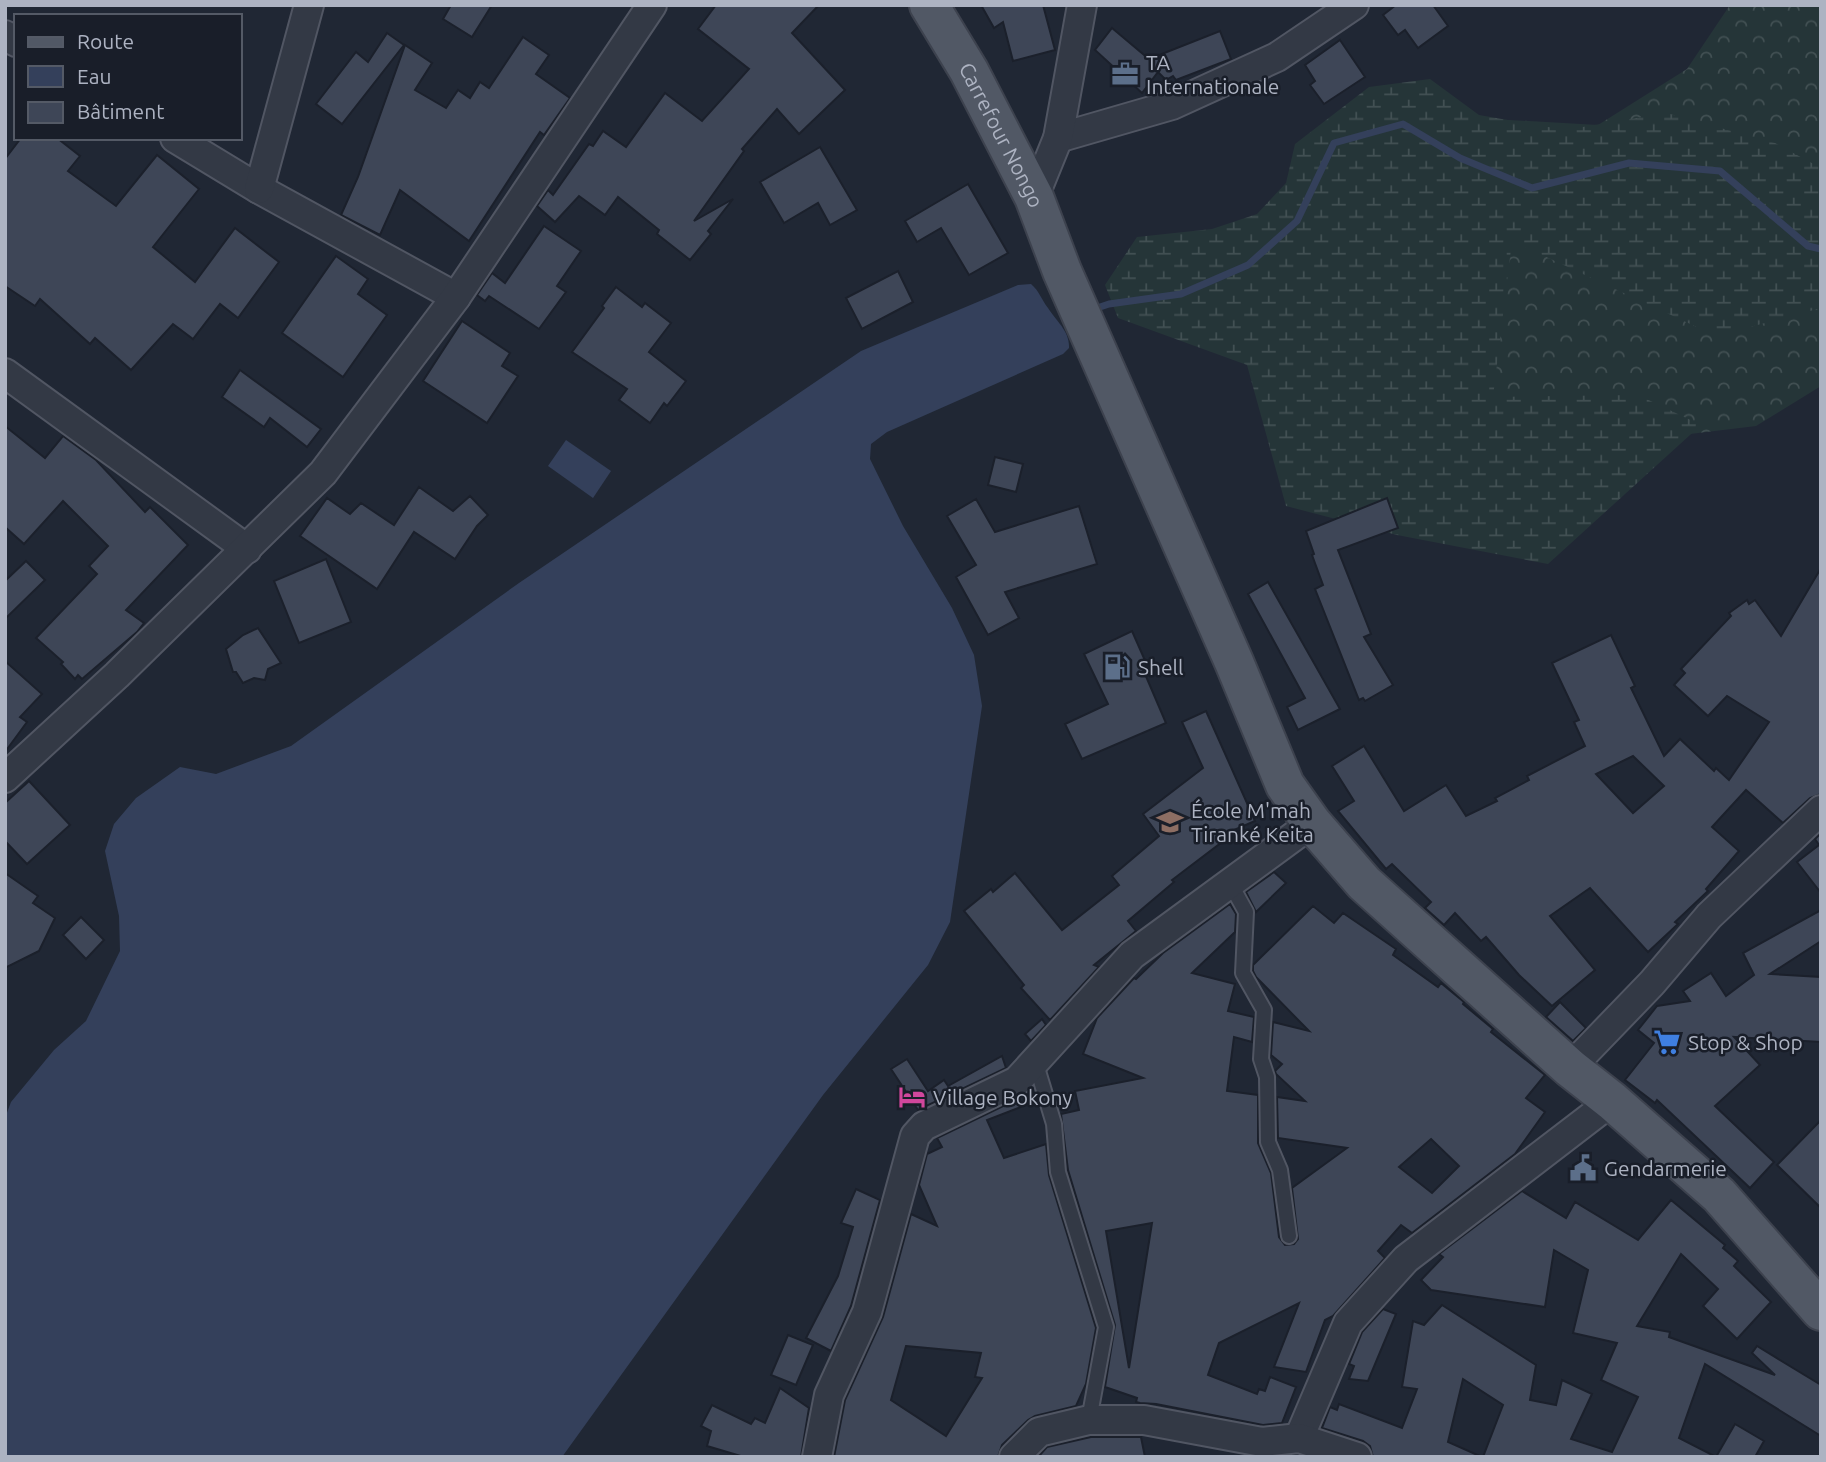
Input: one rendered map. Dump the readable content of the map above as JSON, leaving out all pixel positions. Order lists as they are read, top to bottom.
{
  "streets": {
    "main road": ["Carrefour Nongo"]
  },
  "places": {
    "office": ["TA Internationale"],
    "fuel station": ["Shell"],
    "school or university": ["École M'mah Tiranké Keita"],
    "supermarket": ["Stop & Shop"],
    "hotel": ["Village Bokony"],
    "public building": ["Gendarmerie"]
  },
  "legend": ["Route", "Eau", "Bâtiment"]
}
